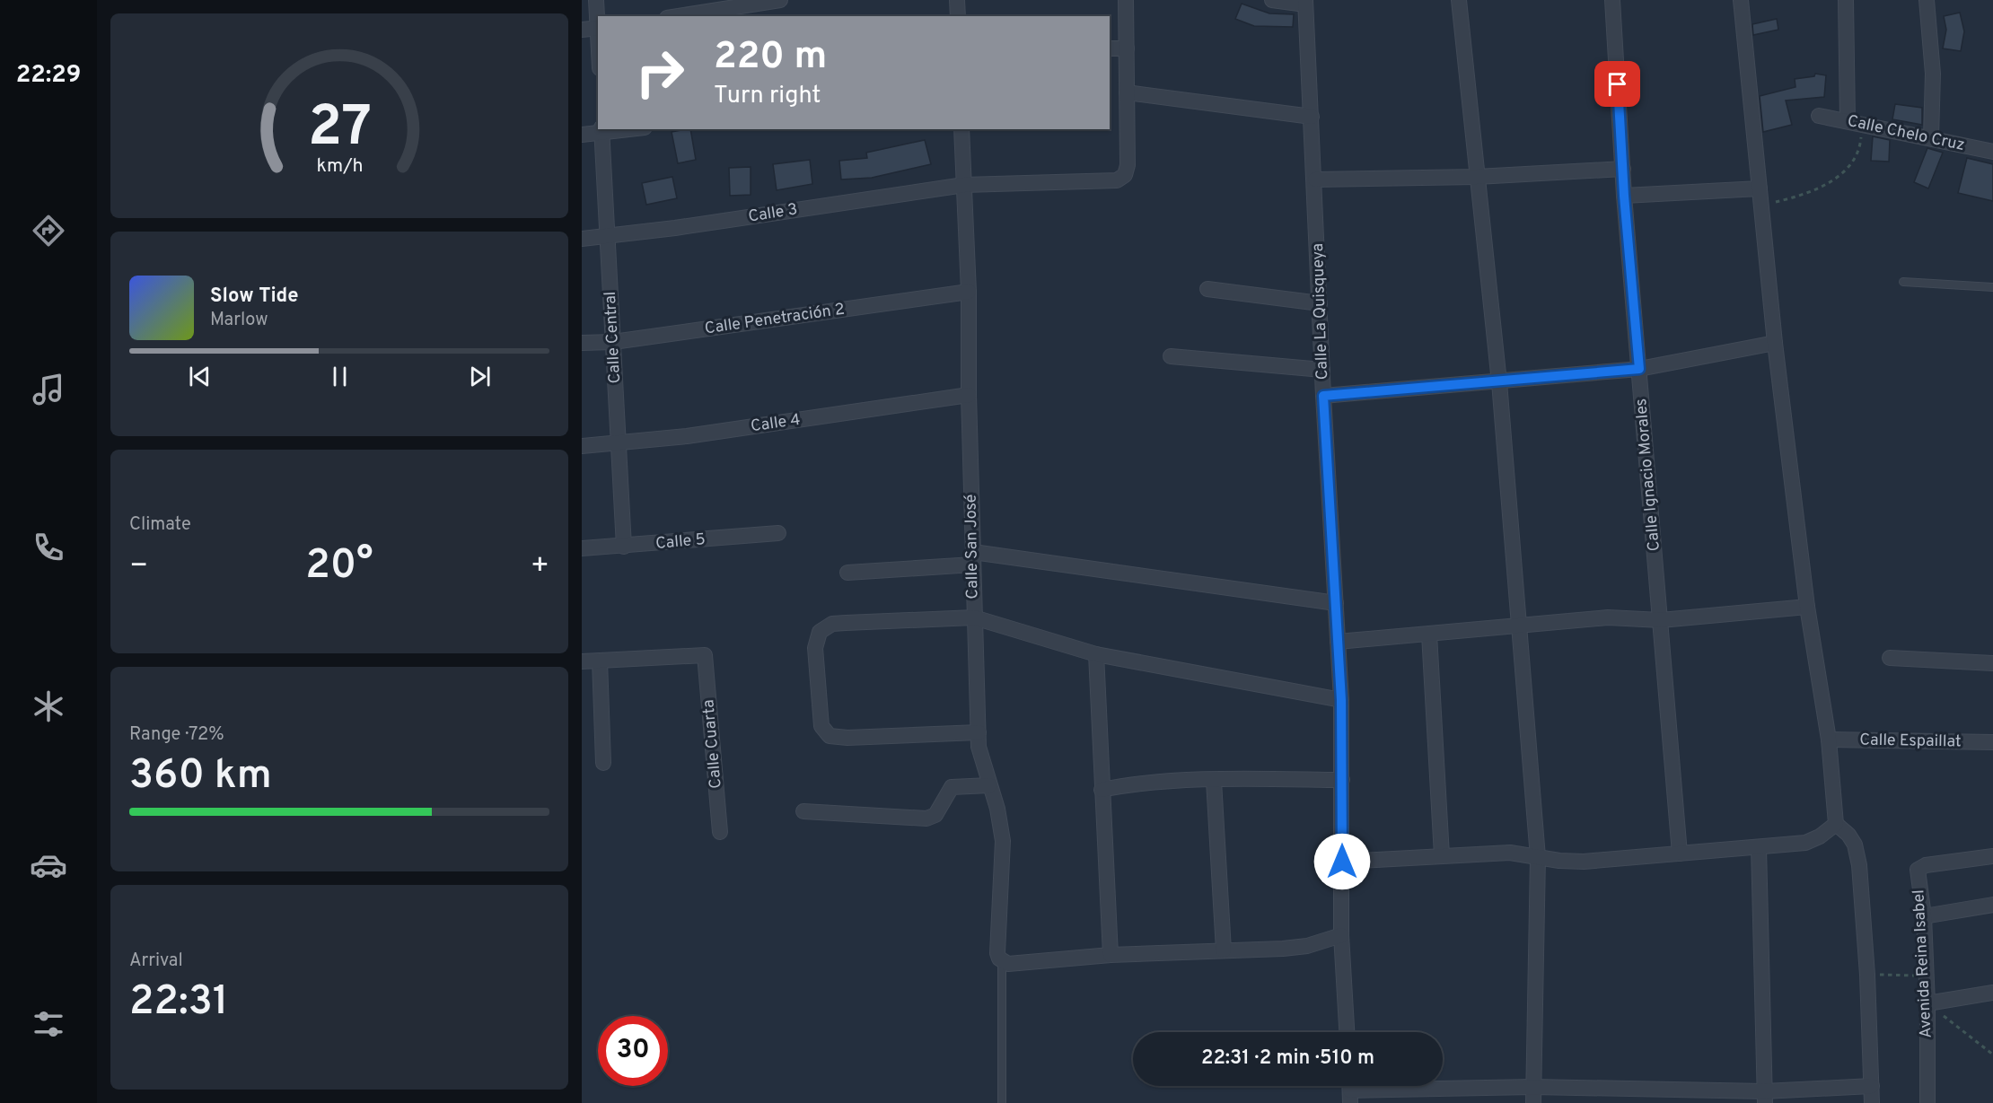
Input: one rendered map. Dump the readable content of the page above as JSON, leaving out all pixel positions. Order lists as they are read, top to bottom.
{
  "streets": {
    "street": [
      "Calle Chelo Cruz",
      "Calle 3",
      "Calle La Quisqueya",
      "Calle Penetración 2",
      "Calle Central",
      "Calle 4",
      "Calle Ignacio Morales",
      "Calle 5",
      "Calle San José",
      "Calle Espaillat",
      "Calle Cuarta",
      "Avenida Reina Isabel"
    ]
  },
  "crossings": [
    ["Calle 3", "Calle Central"],
    ["Calle 3", "Calle San José"],
    ["Calle Penetración 2", "Calle Central"],
    ["Calle Penetración 2", "Calle San José"],
    ["Calle Central", "Calle 4"],
    ["Calle Central", "Calle 5"],
    ["Calle 4", "Calle San José"]
  ],
  "page": {
    "tabs": "22:29",
    "turn": ["220 m", "Turn right"],
    "song": ["Slow Tide", "Marlow"],
    "tile": [
      "Climate",
      ["Range · 72%", "360 km"],
      ["Arrival", "22:31"]
    ],
    "heat": ["−", "20°", "+"],
    "limit": "30",
    "trip": "22:31 · 2 min · 510 m",
    "gauge": ["27", "km/h"]
  }
}
